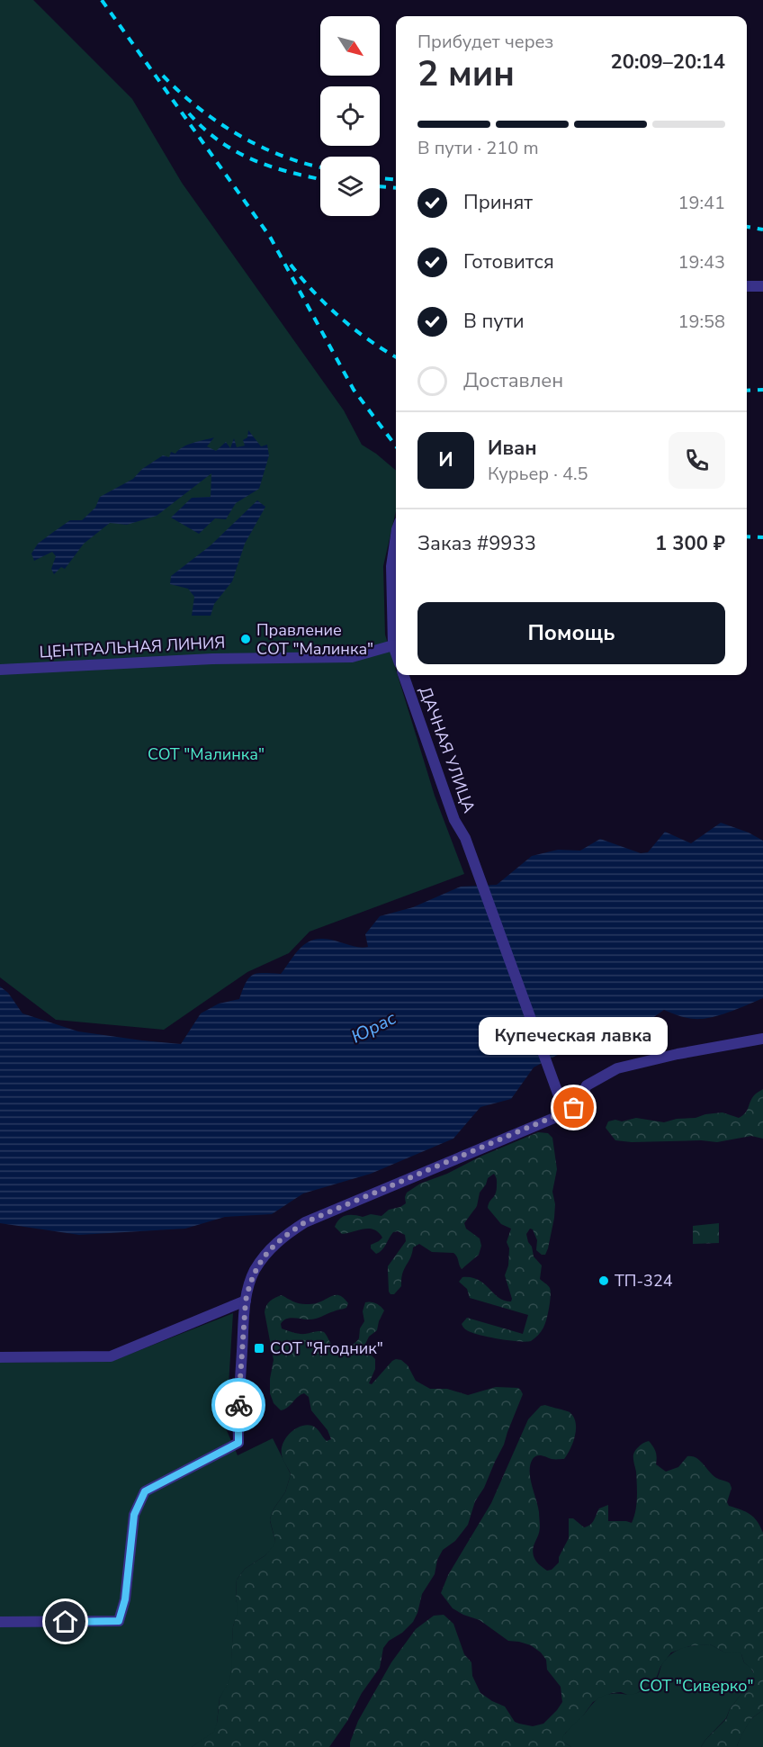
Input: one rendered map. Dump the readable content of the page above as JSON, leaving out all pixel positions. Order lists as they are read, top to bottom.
{
  "streets": {
    "street": ["ЦЕНТРАЛЬНАЯ ЛИНИЯ", "ДАЧНАЯ УЛИЦА"]
  },
  "water": ["Юрас"],
  "parks": ["СОТ \"Малинка\"", "СОТ \"Сиверко\""],
  "places": {
    "other": ["Правление СОТ \"Малинка\"", "Купеческая лавка", "ТП-324"],
    "transit": ["СОТ \"Ягодник\""]
  },
  "north": "bottom right",
  "page": {
    "heading": ["2 мин", "Прибудет через", "20:09–20:14"],
    "panel": [
      "Иван",
      "Курьер · 4.5",
      "Заказ #9933",
      "1 300 ₽"
    ],
    "bar": "В пути · 210 m",
    "list": [
      ["Принят", "19:41"],
      ["Готовится", "19:43"],
      ["В пути", "19:58"],
      "Доставлен"
    ],
    "round": "И",
    "buttons": "Помощь",
    "bubble": "Купеческая лавка"
  }
}
